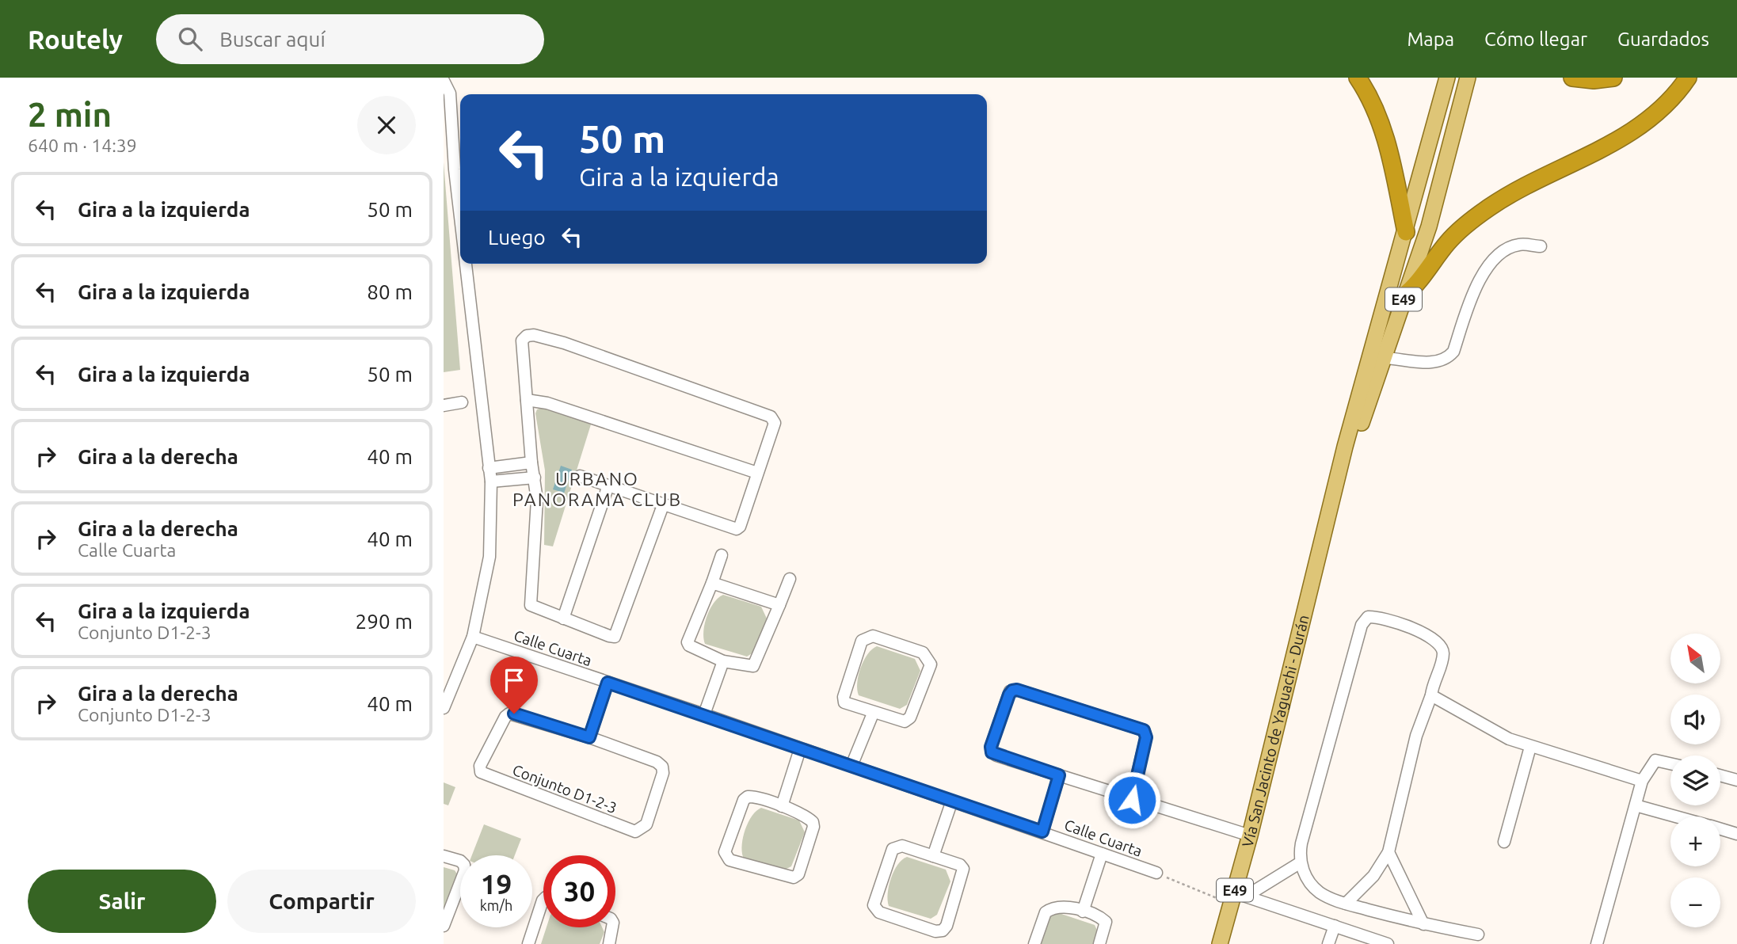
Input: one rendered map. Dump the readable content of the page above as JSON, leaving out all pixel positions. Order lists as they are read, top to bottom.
{
  "streets": {
    "main road": ["E49", "Vía San Jacinto de Yaguachi - Durán"],
    "street": ["Calle Cuarta", "Conjunto D1-2-3"]
  },
  "districts": ["URBANO PANORAMA CLUB"],
  "north": "top left",
  "page": {
    "header": "Routely",
    "search": "Buscar aquí",
    "nav": ["Mapa", "Cómo llegar", "Guardados"],
    "heading": ["2 min", "640 m · 14:39"],
    "turn": ["50 m", "Gira a la izquierda"],
    "list": [
      {
        "name": "Gira a la izquierda",
        "value": "50 m"
      },
      {
        "name": "Gira a la izquierda",
        "value": "80 m"
      },
      {
        "name": "Gira a la izquierda",
        "value": "50 m"
      },
      {
        "name": "Gira a la derecha",
        "value": "40 m"
      },
      {
        "name": "Gira a la derecha",
        "note": "Calle Cuarta",
        "value": "40 m"
      },
      {
        "name": "Gira a la izquierda",
        "note": "Conjunto D1-2-3",
        "value": "290 m"
      },
      {
        "name": "Gira a la derecha",
        "note": "Conjunto D1-2-3",
        "value": "40 m"
      }
    ],
    "then": "Luego",
    "map_buttons": ["+", "−"],
    "speed": "19 km/h",
    "limit": "30",
    "buttons": ["Salir", "Compartir"]
  }
}
